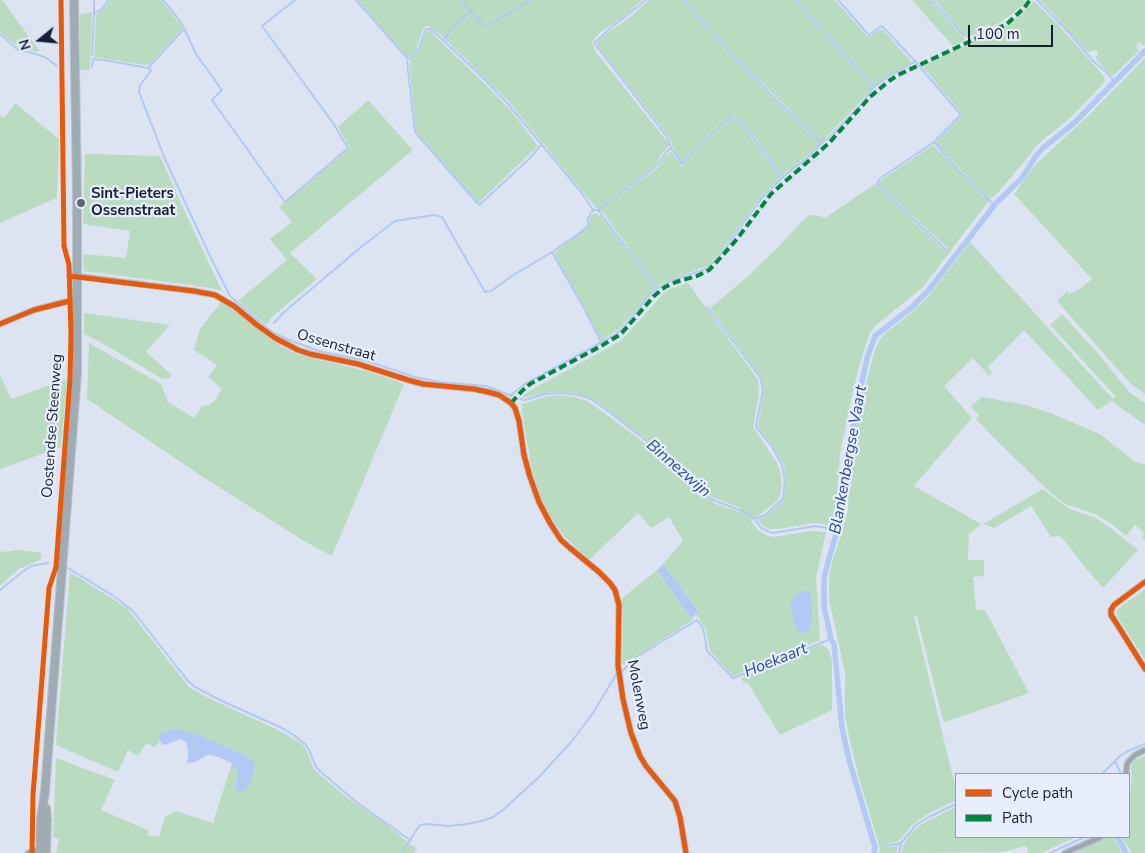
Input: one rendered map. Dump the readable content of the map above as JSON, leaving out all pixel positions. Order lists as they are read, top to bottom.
{
  "streets": {
    "main road": ["Oostendse Steenweg"],
    "street": ["Ossenstraat", "Molenweg"]
  },
  "crossings": [
    ["Ossenstraat", "Oostendse Steenweg"],
    ["Ossenstraat", "Molenweg"]
  ],
  "water": ["Blankenbergse Vaart", "Binnezwijn", "Hoekaart"],
  "places": ["Sint-Pieters Ossenstraat"],
  "legend": ["Cycle path", "Path"],
  "scale_bar": "100 m",
  "north": "left"
}
